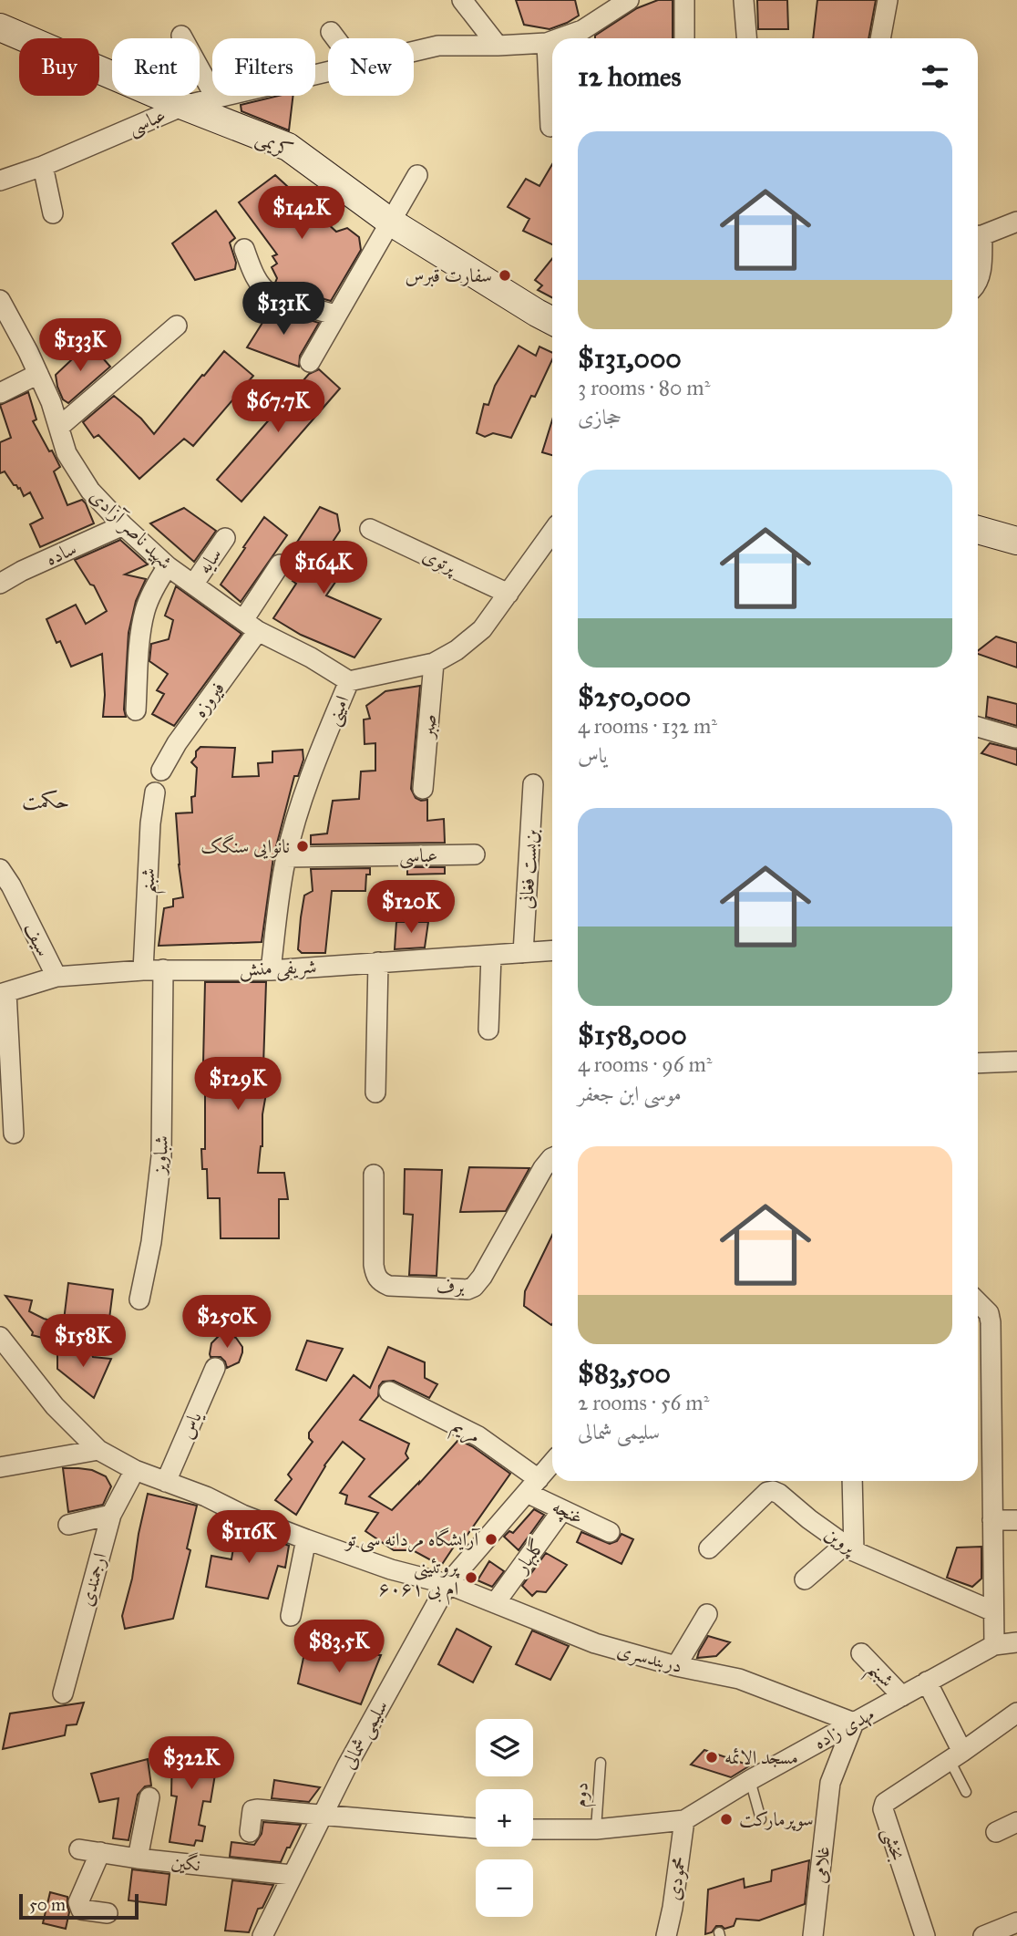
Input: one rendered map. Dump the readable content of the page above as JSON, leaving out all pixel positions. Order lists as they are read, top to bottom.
{
  "streets": {
    "main road": ["کریمی"],
    "street": [
      "عباسی",
      "شهید ناصر آزادی",
      "ساده",
      "سایه",
      "پرتوی",
      "فیروزه",
      "امینی",
      "صبر",
      "بن‌بست فغانی",
      "شبنم",
      "سیف",
      "شریفی منش",
      "شباویز",
      "برف",
      "یاس",
      "مریم",
      "غنچه",
      "پروین",
      "گلبهار",
      "ارجمندی",
      "دربندسری",
      "مهدی زاده",
      "سلیمی شمالی",
      "بخشی",
      "نگین",
      "غلامی",
      "محمودی"
    ],
    "lane": ["دوم"]
  },
  "crossings": [
    ["عباسی", "کریمی"],
    ["عباسی", "امینی"],
    ["شهید ناصر آزادی", "ساده"],
    ["شهید ناصر آزادی", "سایه"],
    ["شهید ناصر آزادی", "فیروزه"],
    ["شهید ناصر آزادی", "امینی"],
    ["پرتوی", "امینی"],
    ["امینی", "صبر"],
    ["امینی", "شریفی منش"],
    ["بن‌بست فغانی", "شریفی منش"],
    ["شبنم", "شریفی منش"],
    ["شبنم", "شباویز"],
    ["شبنم", "مهدی زاده"],
    ["سیف", "شریفی منش"],
    ["شریفی منش", "شباویز"],
    ["یاس", "دربندسری"],
    ["مریم", "غنچه"],
    ["مریم", "سلیمی شمالی"],
    ["غنچه", "گلبهار"],
    ["غنچه", "سلیمی شمالی"],
    ["گلبهار", "دربندسری"],
    ["ارجمندی", "دربندسری"],
    ["دربندسری", "مهدی زاده"],
    ["دربندسری", "سلیمی شمالی"],
    ["دربندسری", "غلامی"],
    ["مهدی زاده", "دوم"],
    ["مهدی زاده", "غلامی"],
    ["مهدی زاده", "محمودی"],
    ["سلیمی شمالی", "نگین"]
  ],
  "districts": ["حکمت"],
  "places": [
    "سفارت قبرس",
    "نانوایی سنگک",
    "آرایشگاه مردانه سی تو",
    "پروتئینی ام بی ۶۰۶۱",
    "مسجد الائمه",
    "سوپرمارکت"
  ],
  "scale_bar": "50 m",
  "page": {
    "chip": [
      "Buy",
      "Rent",
      "Filters",
      "New"
    ],
    "heading": "12 homes",
    "list": [
      {
        "name": "$131,000",
        "note": "3 rooms · 80 m² · حجازی"
      },
      {
        "name": "$250,000",
        "note": "4 rooms · 132 m² · یاس"
      },
      {
        "name": "$158,000",
        "note": "4 rooms · 96 m² · موسی ابن جعفر"
      },
      {
        "name": "$83,500",
        "note": "2 rooms · 56 m² · سلیمی شمالی"
      }
    ],
    "price": [
      "$142K",
      "$131K",
      "$133K",
      "$67.7K",
      "$164K",
      "$120K",
      "$129K",
      "$250K",
      "$158K",
      "$116K",
      "$83.5K",
      "$322K"
    ],
    "map_buttons": ["+", "−"],
    "scale": "50 m"
  }
}
